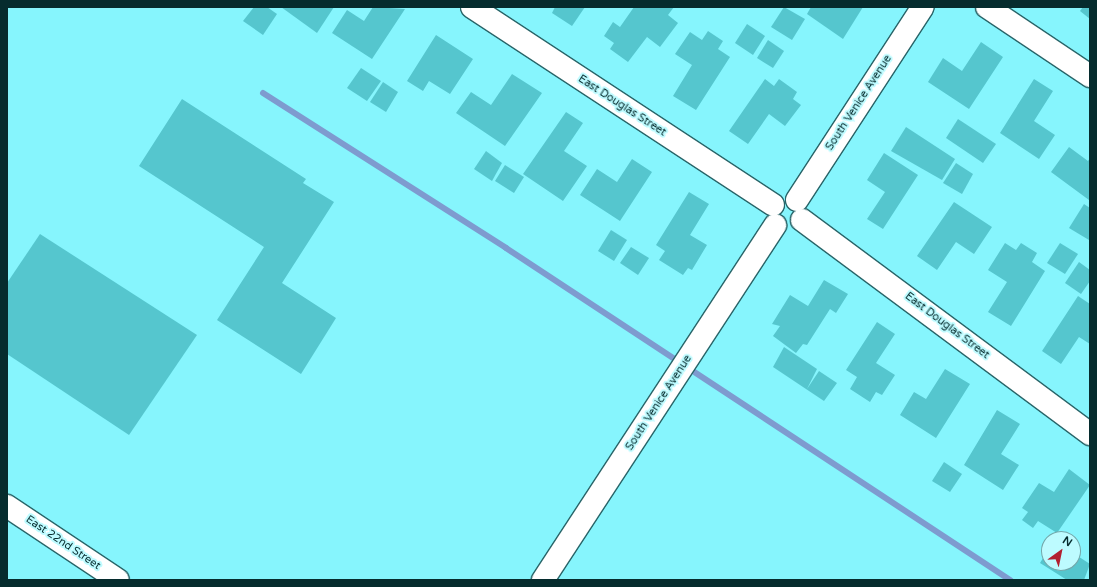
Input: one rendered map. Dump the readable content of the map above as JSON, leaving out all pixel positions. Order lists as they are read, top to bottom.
{
  "streets": {
    "street": ["South Venice Avenue", "East Douglas Street", "East 22nd Street"]
  },
  "crossings": [
    ["South Venice Avenue", "East Douglas Street"]
  ],
  "north": "top right"
}
